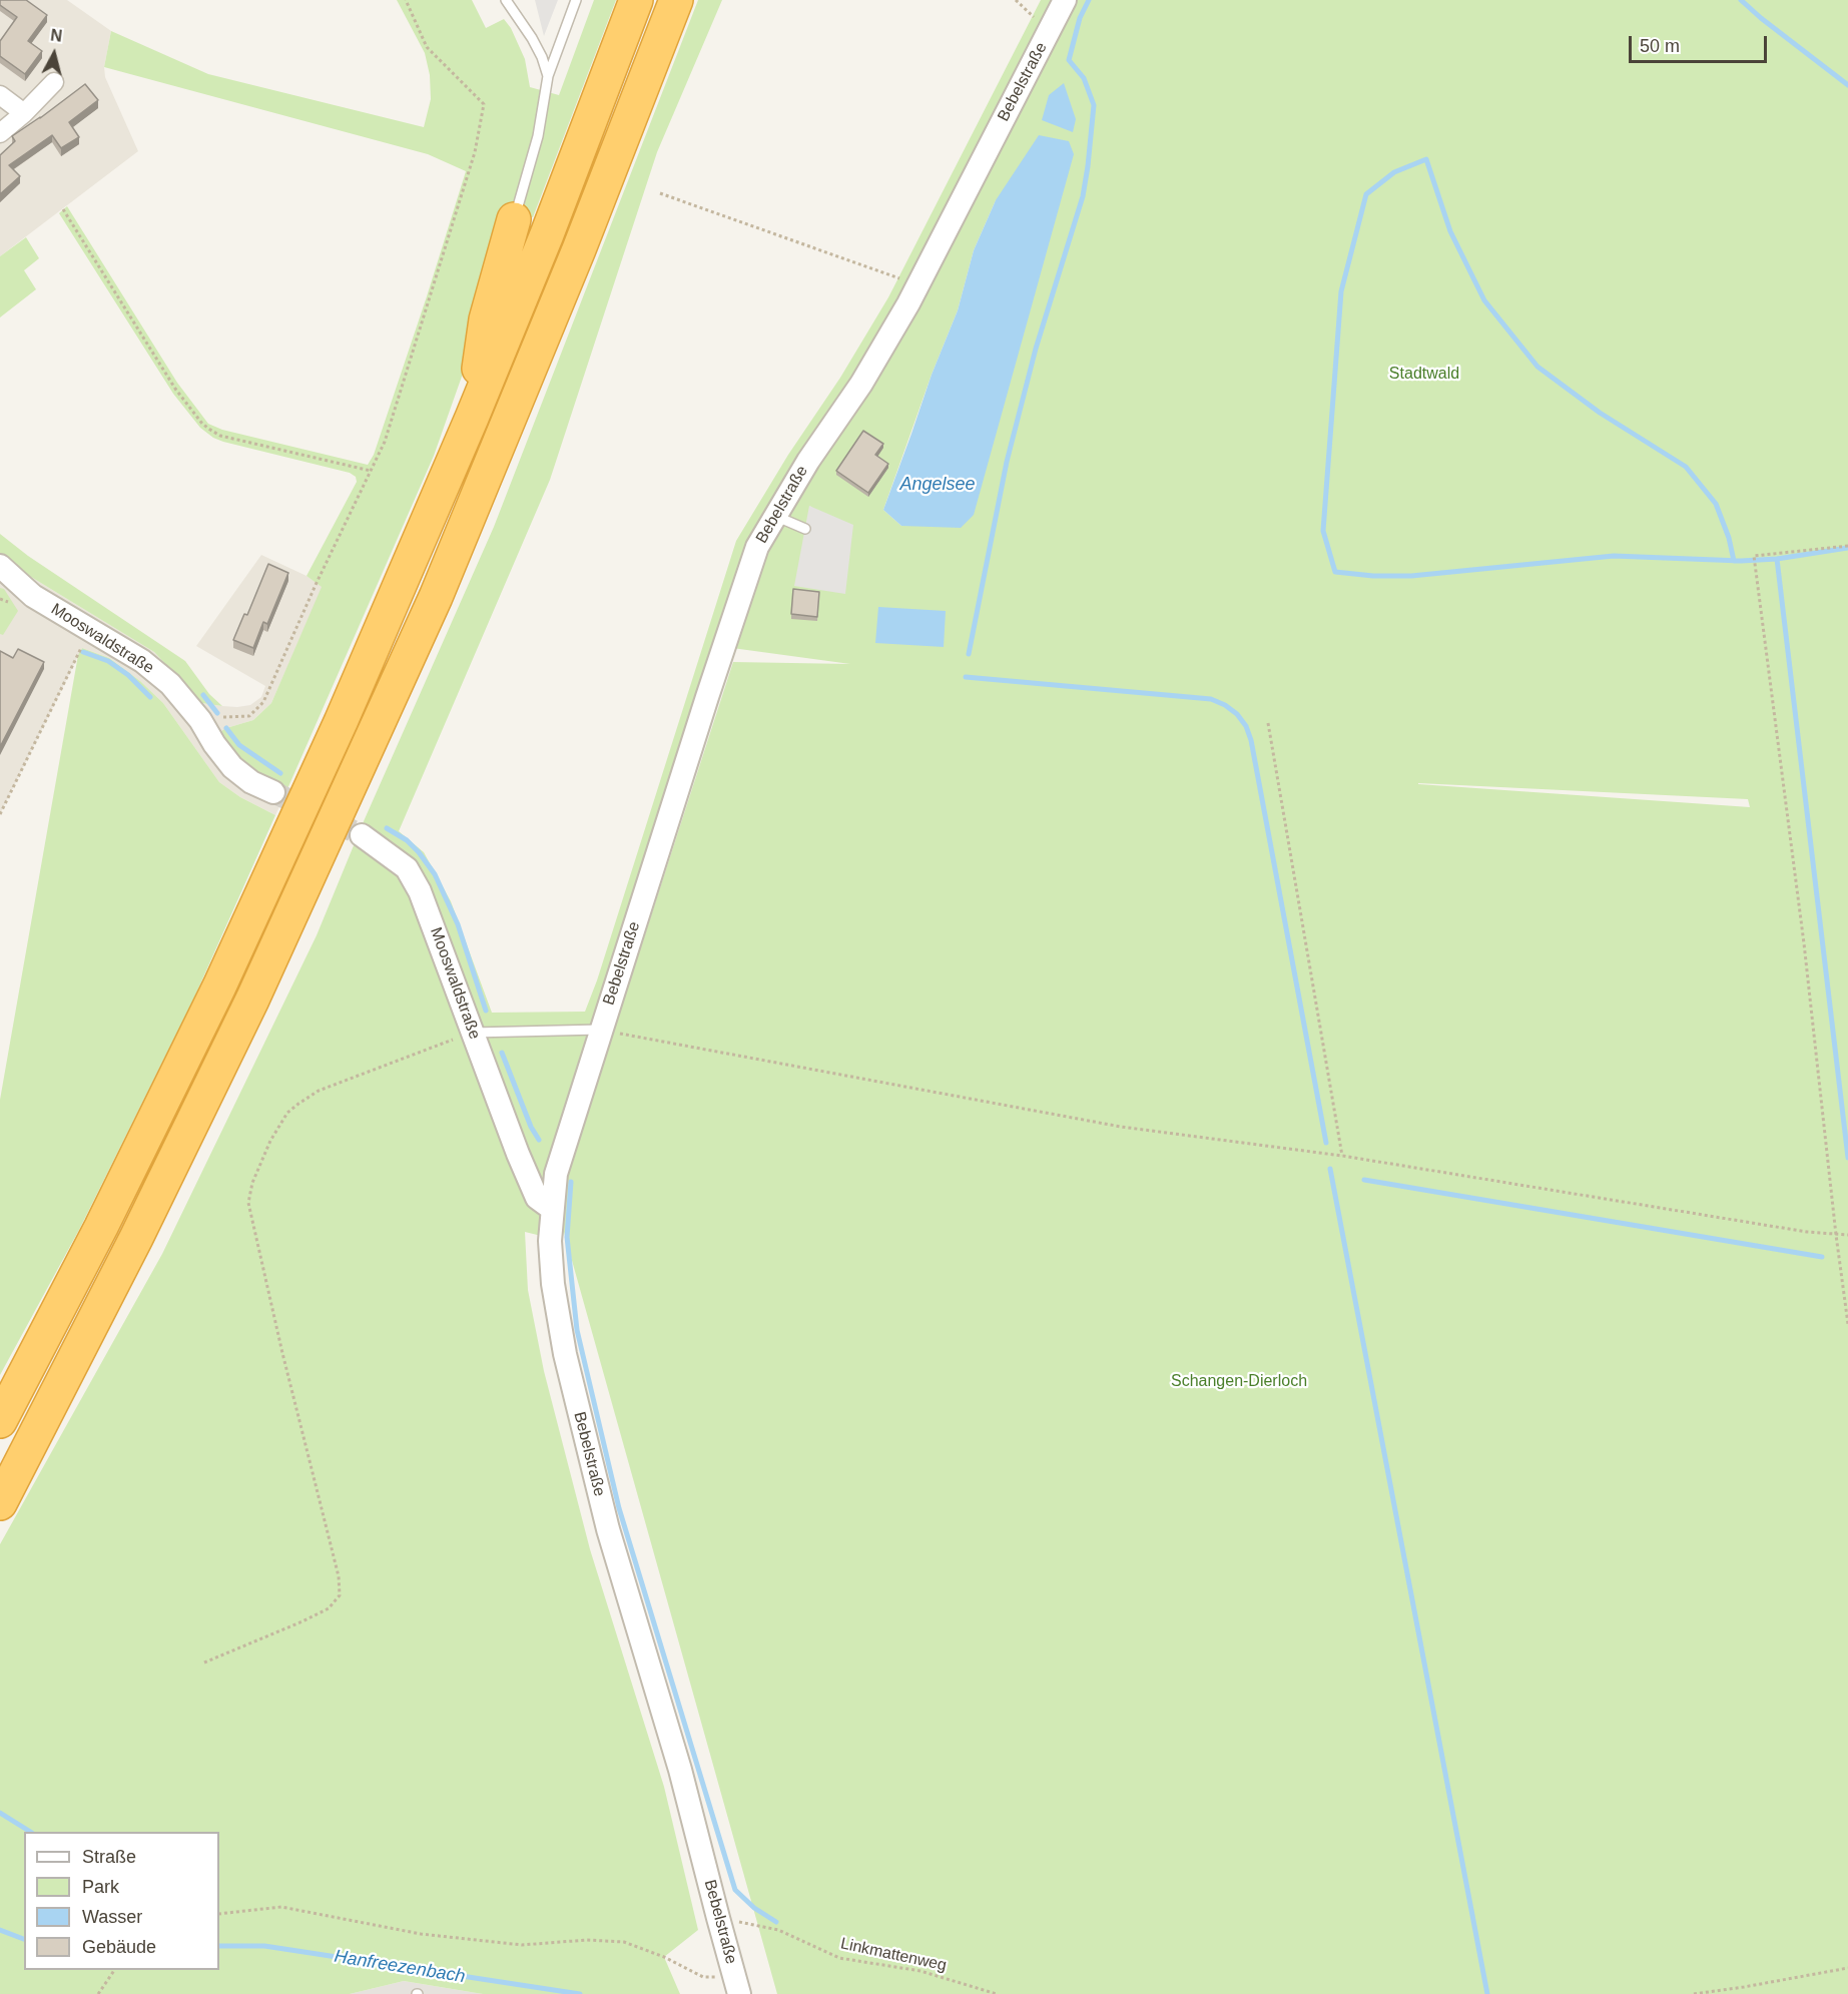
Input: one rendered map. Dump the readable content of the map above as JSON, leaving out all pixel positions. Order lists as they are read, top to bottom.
{
  "streets": {
    "street": ["Bebelstraße", "Mooswaldstraße"],
    "path": ["Linkmattenweg"]
  },
  "crossings": [
    ["Bebelstraße", "Mooswaldstraße"],
    ["Bebelstraße", "Linkmattenweg"]
  ],
  "water": ["Angelsee", "Hanfreezenbach"],
  "parks": ["Stadtwald", "Schangen-Dierloch"],
  "legend": [
    "Straße",
    "Park",
    "Wasser",
    "Gebäude"
  ],
  "scale_bar": "50 m",
  "north": "top"
}
